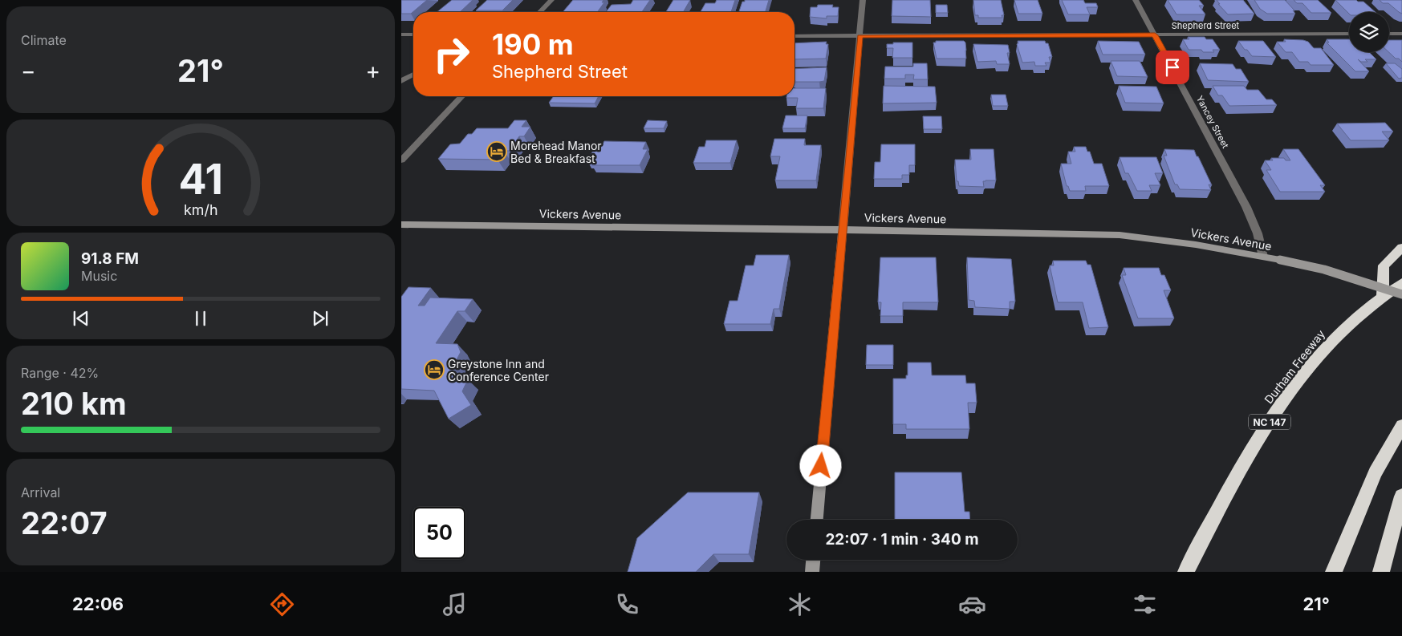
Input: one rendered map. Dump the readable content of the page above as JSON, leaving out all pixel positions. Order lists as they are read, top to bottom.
{
  "streets": {
    "highway": ["Durham Freeway", "NC 147"],
    "main road": ["Vickers Avenue"],
    "street": ["Shepherd Street", "Yancey Street"]
  },
  "crossings": [
    ["Shepherd Street", "Yancey Street"],
    ["Yancey Street", "Vickers Avenue"]
  ],
  "places": {
    "hotel": ["Morehead Manor Bed & Breakfast", "Greystone Inn and Conference Center"]
  },
  "page": {
    "tile": [
      "Climate",
      ["Range · 42%", "210 km"],
      ["Arrival", "22:07"]
    ],
    "turn": ["190 m", "Shepherd Street"],
    "heat": ["−", "21°", "+"],
    "song": ["91.8 FM", "Music"],
    "limit": "50",
    "trip": "22:07 · 1 min · 340 m",
    "tabs": ["22:06", "21°"],
    "gauge": ["41", "km/h"]
  }
}
